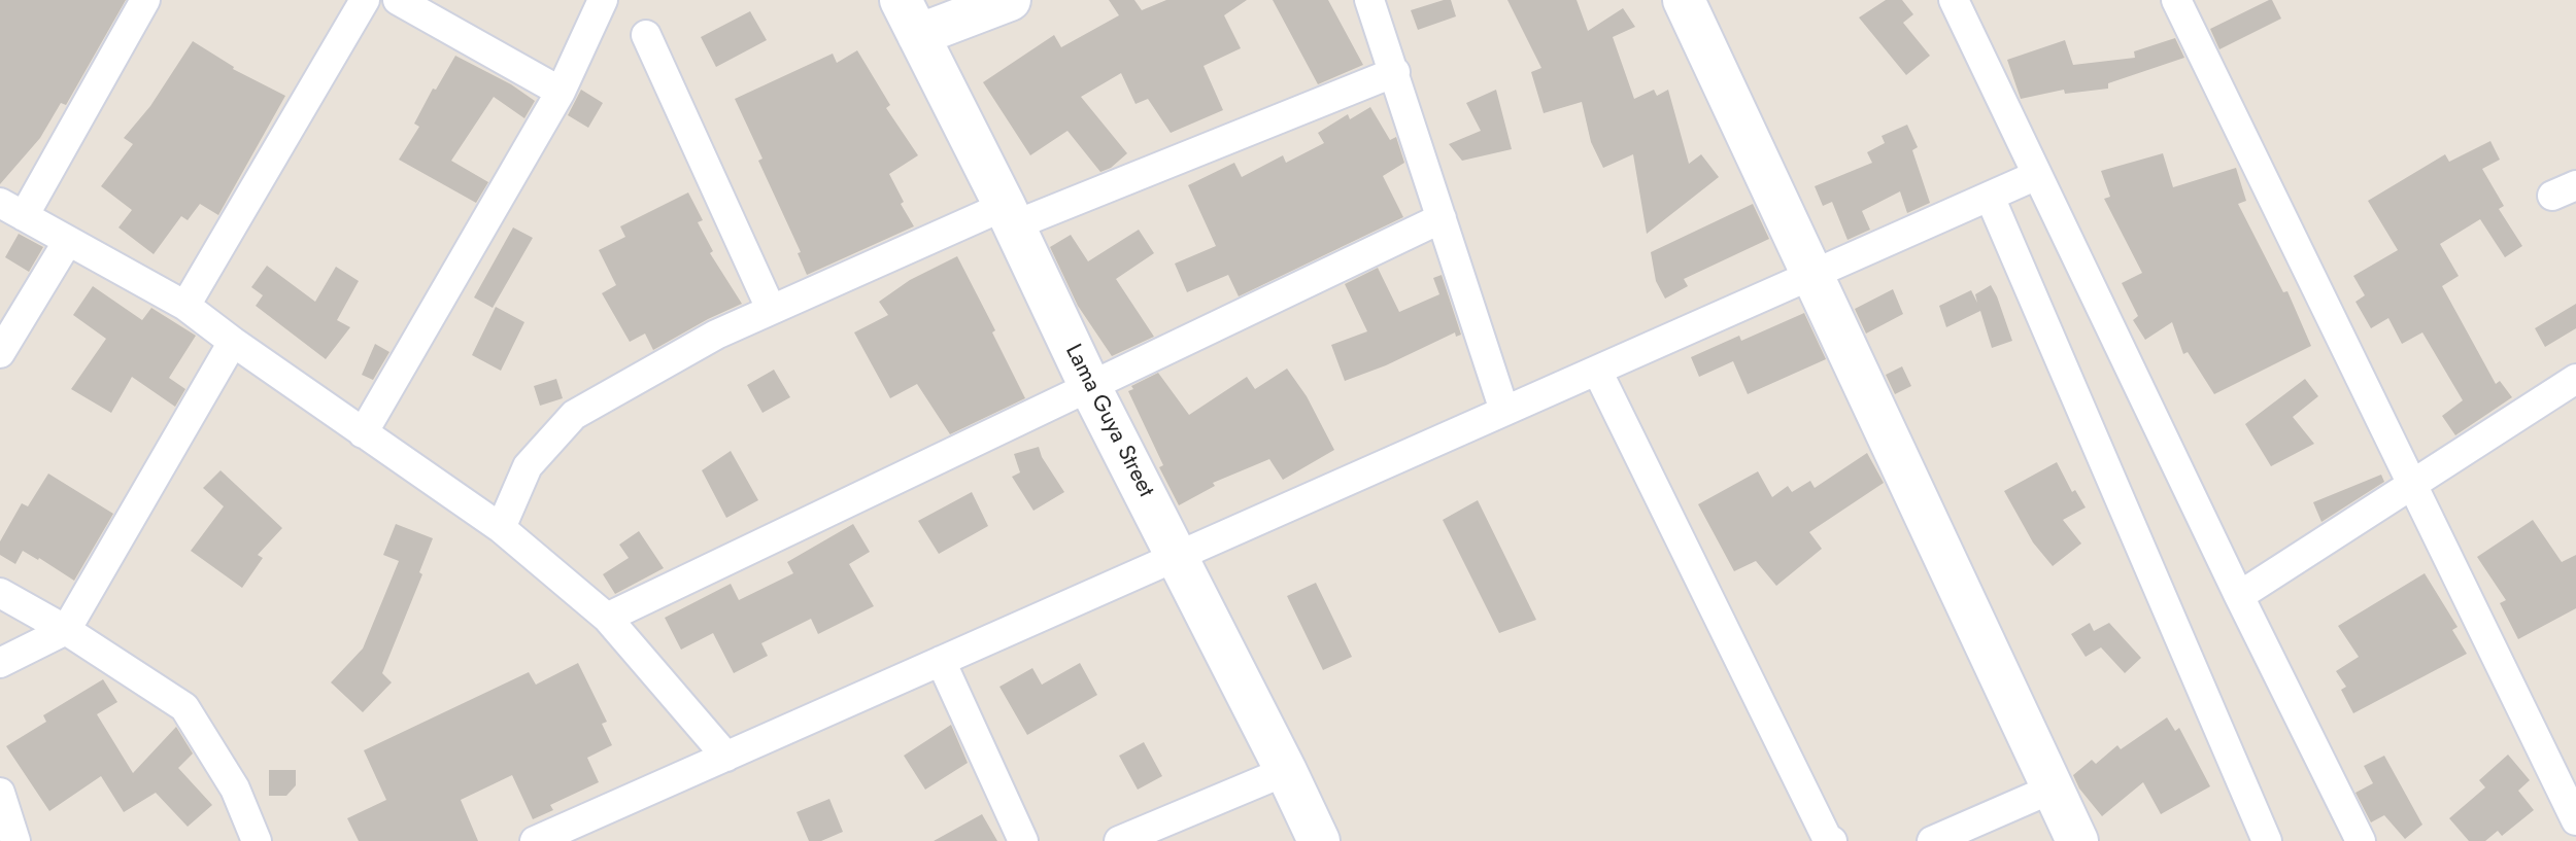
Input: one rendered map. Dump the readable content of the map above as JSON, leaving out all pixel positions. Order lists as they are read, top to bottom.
{
  "streets": {
    "street": ["Lama Guya Street"]
  }
}
